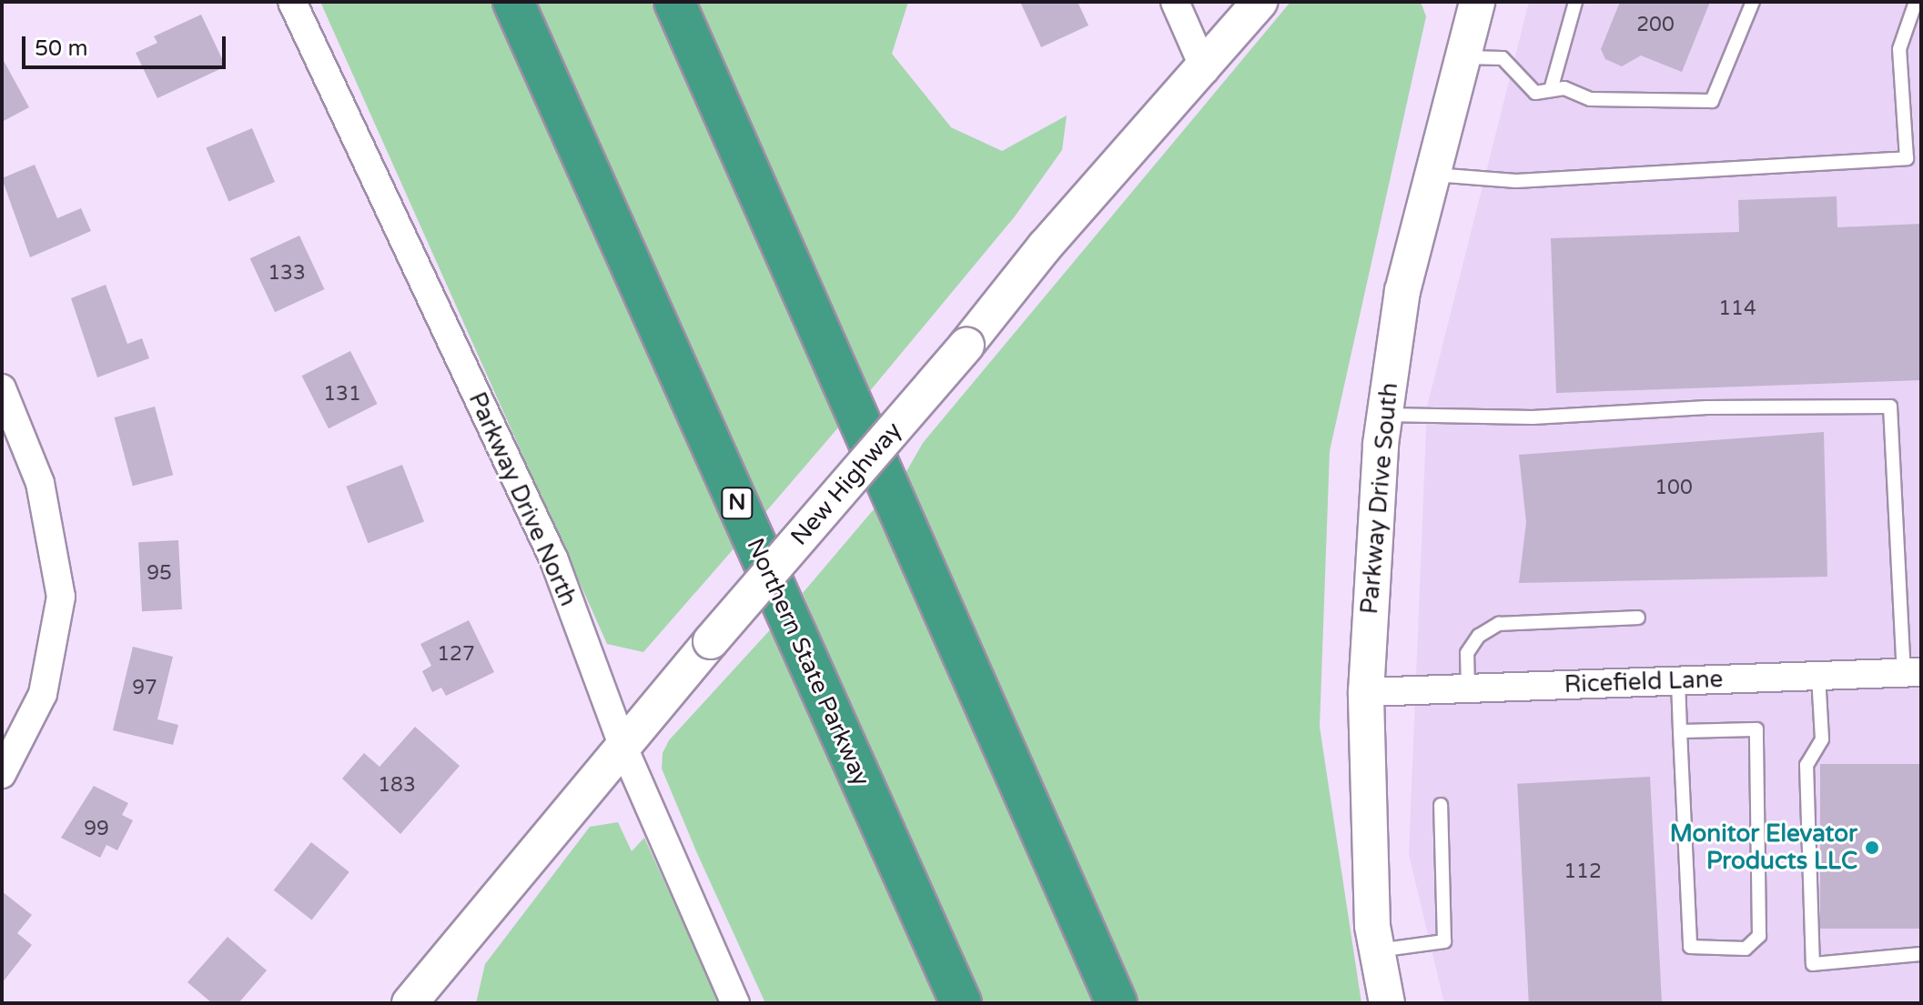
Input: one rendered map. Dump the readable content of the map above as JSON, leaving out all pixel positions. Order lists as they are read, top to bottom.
{
  "streets": {
    "highway": ["N", "Northern State Parkway"],
    "street": [
      "New Highway",
      "Parkway Drive South",
      "Parkway Drive North",
      "Ricefield Lane"
    ]
  },
  "crossings": [
    ["New Highway", "Parkway Drive North"],
    ["Parkway Drive South", "Ricefield Lane"]
  ],
  "places": ["Monitor Elevator Products LLC"],
  "house_numbers": [
    "200",
    "133",
    "114",
    "131",
    "100",
    "95",
    "127",
    "97",
    "183",
    "99",
    "112"
  ],
  "scale_bar": "50 m"
}
